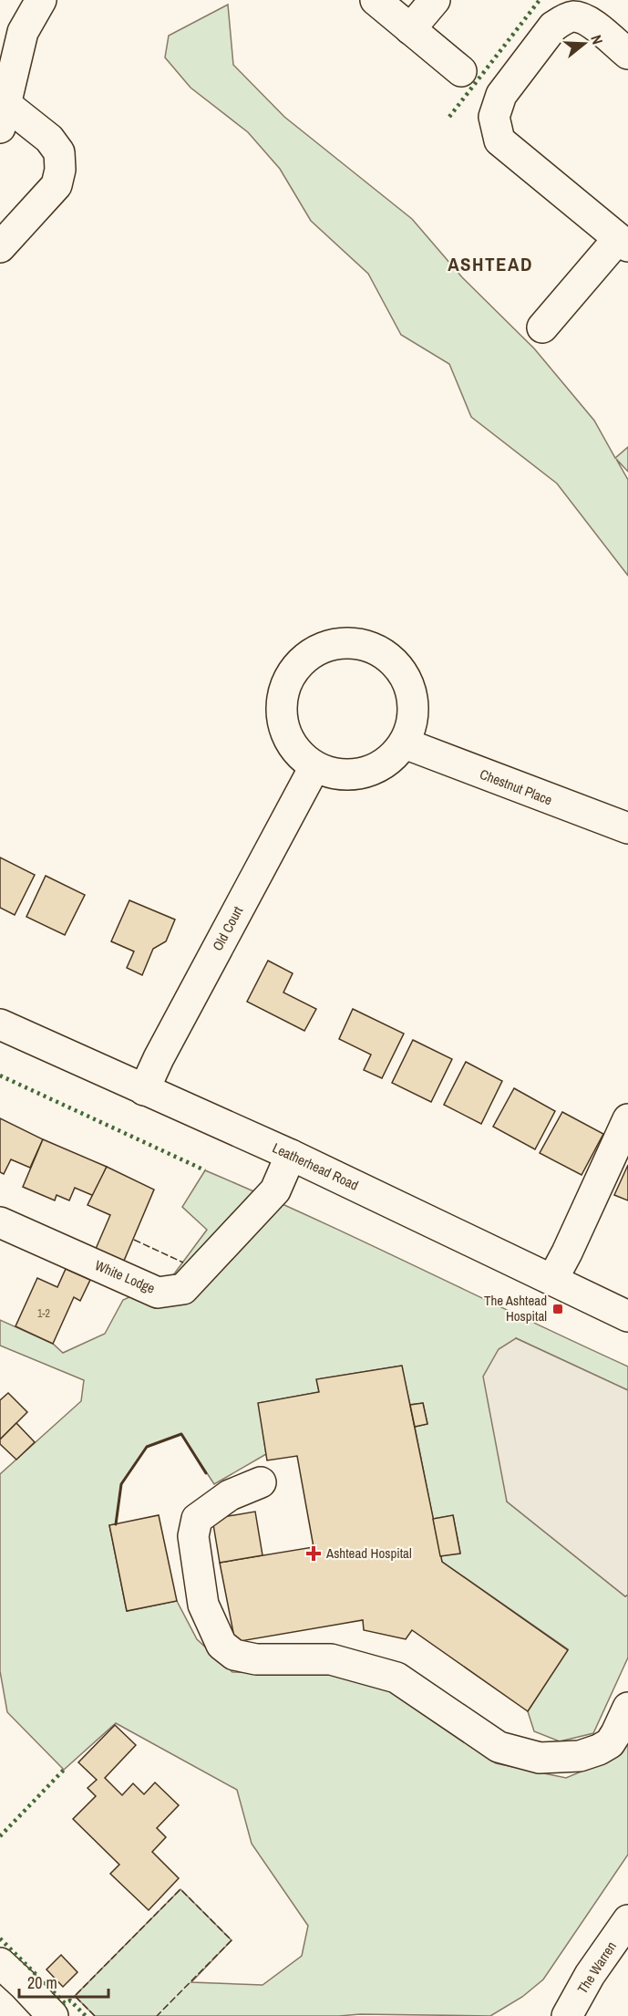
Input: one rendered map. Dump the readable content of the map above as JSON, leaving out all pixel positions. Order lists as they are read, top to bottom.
{
  "streets": {
    "main road": [
      "Chestnut Place",
      "Old Court",
      "Leatherhead Road",
      "White Lodge",
      "The Warren"
    ]
  },
  "crossings": [
    ["Chestnut Place", "Old Court"],
    ["Old Court", "Leatherhead Road"],
    ["Leatherhead Road", "White Lodge"]
  ],
  "districts": ["ASHTEAD"],
  "places": {
    "transit": ["The Ashtead Hospital"],
    "health": ["Ashtead Hospital"]
  },
  "house_numbers": ["1-2"],
  "scale_bar": "20 m",
  "north": "right"
}
